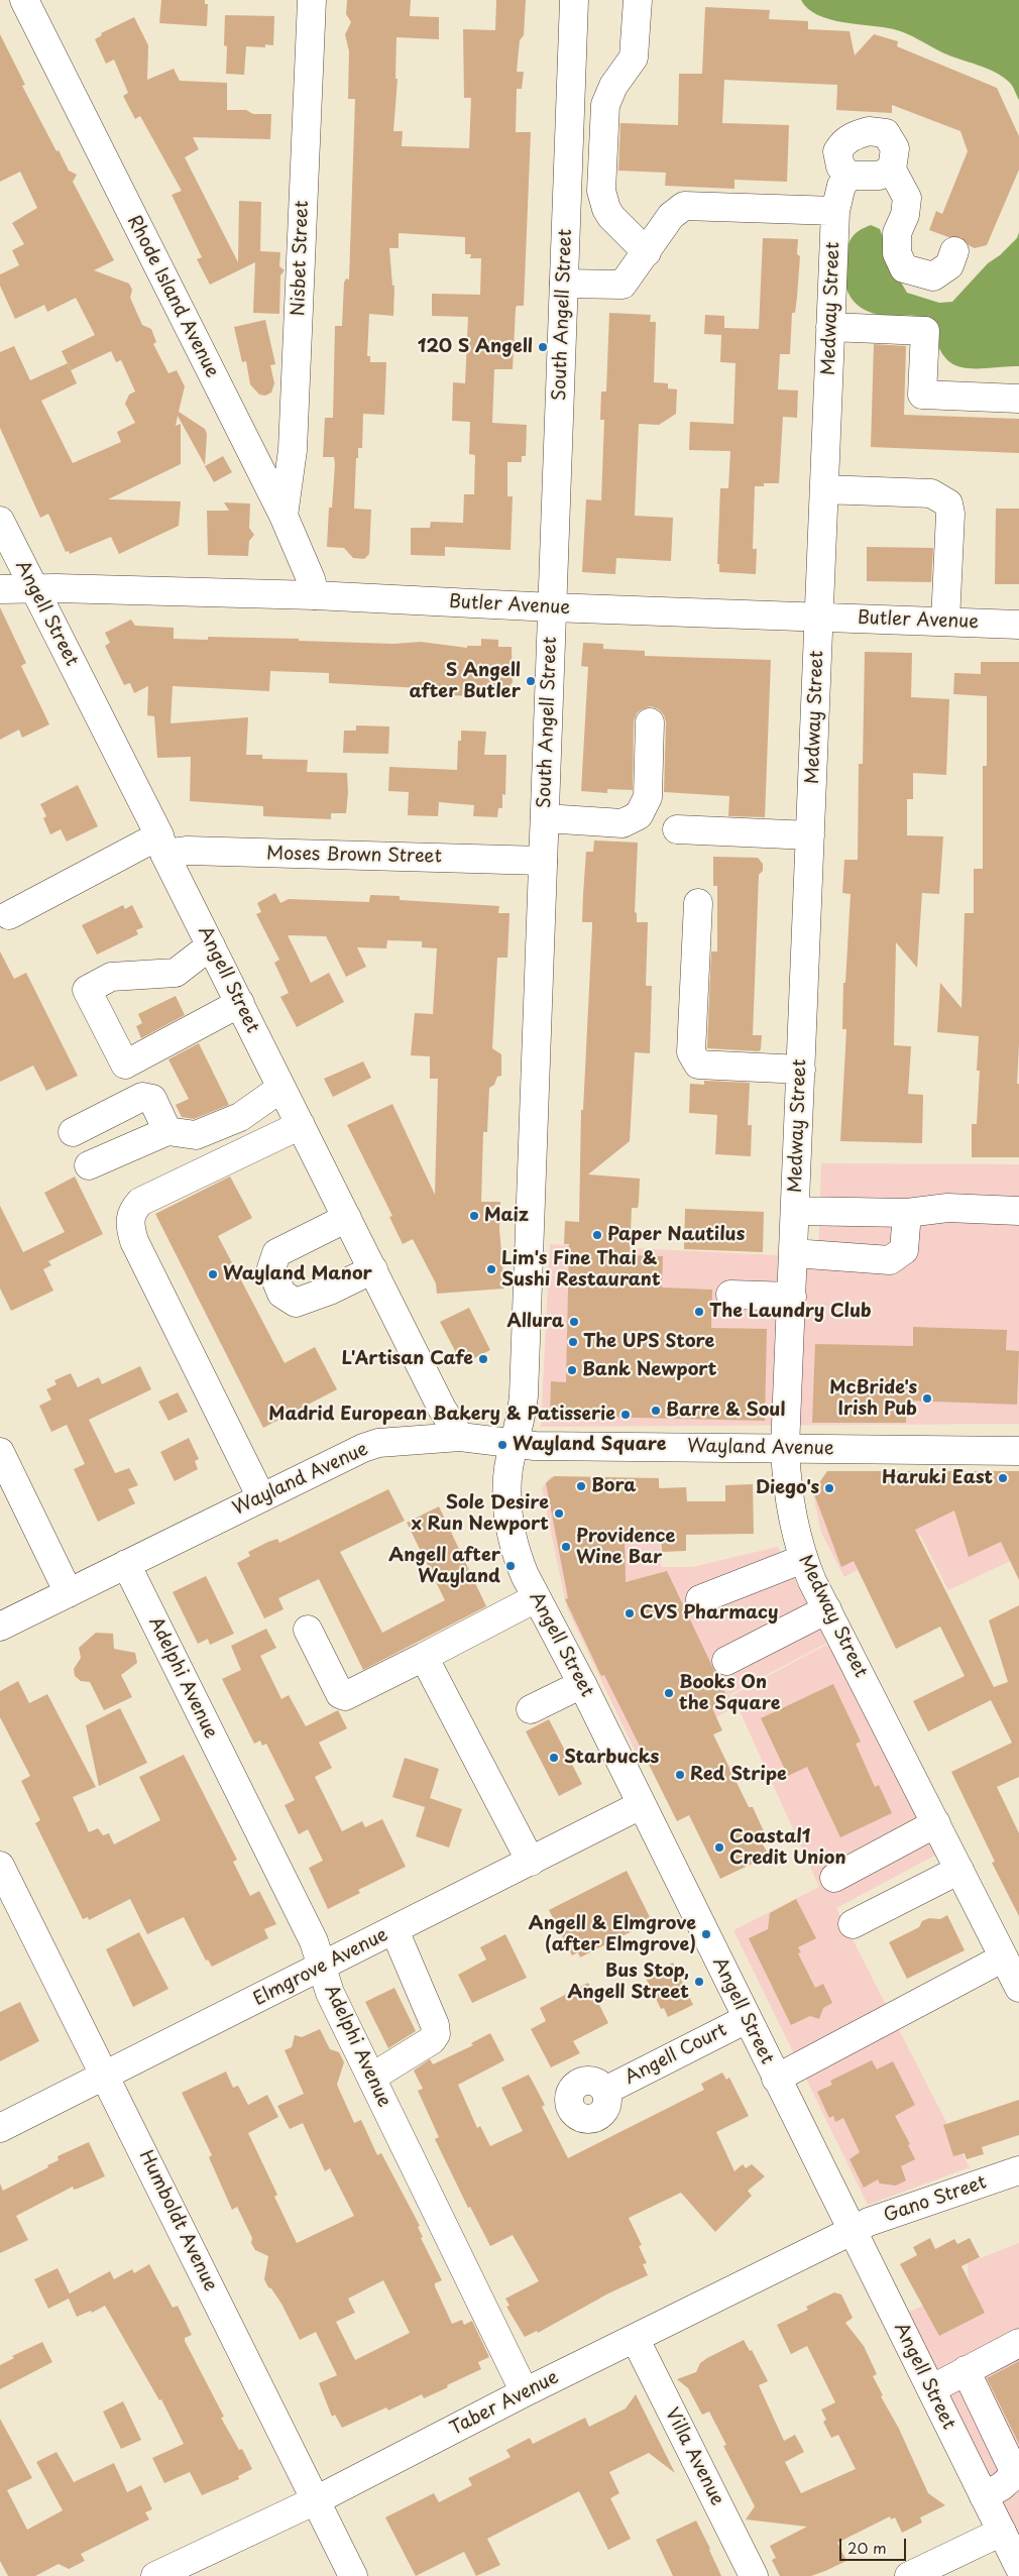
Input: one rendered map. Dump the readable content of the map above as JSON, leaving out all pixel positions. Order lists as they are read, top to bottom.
{
  "streets": {
    "street": [
      "Nisbet Street",
      "Rhode Island Avenue",
      "Medway Street",
      "South Angell Street",
      "Butler Avenue",
      "Angell Street",
      "Moses Brown Street",
      "Wayland Avenue",
      "Adelphi Avenue",
      "Elmgrove Avenue",
      "Angell Court",
      "Gano Street",
      "Humboldt Avenue",
      "Taber Avenue",
      "Villa Avenue"
    ]
  },
  "crossings": [
    ["Nisbet Street", "Rhode Island Avenue"],
    ["Rhode Island Avenue", "Butler Avenue"],
    ["Medway Street", "Butler Avenue"],
    ["Medway Street", "Wayland Avenue"],
    ["South Angell Street", "Butler Avenue"],
    ["South Angell Street", "Angell Street"],
    ["South Angell Street", "Moses Brown Street"],
    ["South Angell Street", "Wayland Avenue"],
    ["Butler Avenue", "Angell Street"],
    ["Angell Street", "Moses Brown Street"],
    ["Angell Street", "Wayland Avenue"],
    ["Angell Street", "Elmgrove Avenue"],
    ["Angell Street", "Angell Court"],
    ["Angell Street", "Gano Street"],
    ["Angell Street", "Taber Avenue"],
    ["Wayland Avenue", "Adelphi Avenue"],
    ["Adelphi Avenue", "Elmgrove Avenue"],
    ["Adelphi Avenue", "Taber Avenue"],
    ["Elmgrove Avenue", "Humboldt Avenue"],
    ["Gano Street", "Taber Avenue"],
    ["Humboldt Avenue", "Taber Avenue"],
    ["Taber Avenue", "Villa Avenue"]
  ],
  "places": [
    "120 S Angell",
    "S Angell after Butler",
    "Maiz",
    "Paper Nautilus",
    "Lim's Fine Thai & Sushi Restaurant",
    "Wayland Manor",
    "The Laundry Club",
    "Allura",
    "The UPS Store",
    "L'Artisan Cafe",
    "Bank Newport",
    "McBride's Irish Pub",
    "Barre & Soul",
    "Madrid European Bakery & Patisserie",
    "Wayland Square",
    "Haruki East",
    "Bora",
    "Diego's",
    "Sole Desire x Run Newport",
    "Providence Wine Bar",
    "Angell after Wayland",
    "CVS Pharmacy",
    "Books On the Square",
    "Starbucks",
    "Red Stripe",
    "Coastal1 Credit Union",
    "Angell & Elmgrove (after Elmgrove)",
    "Bus Stop, Angell Street"
  ],
  "scale_bar": "20 m"
}
